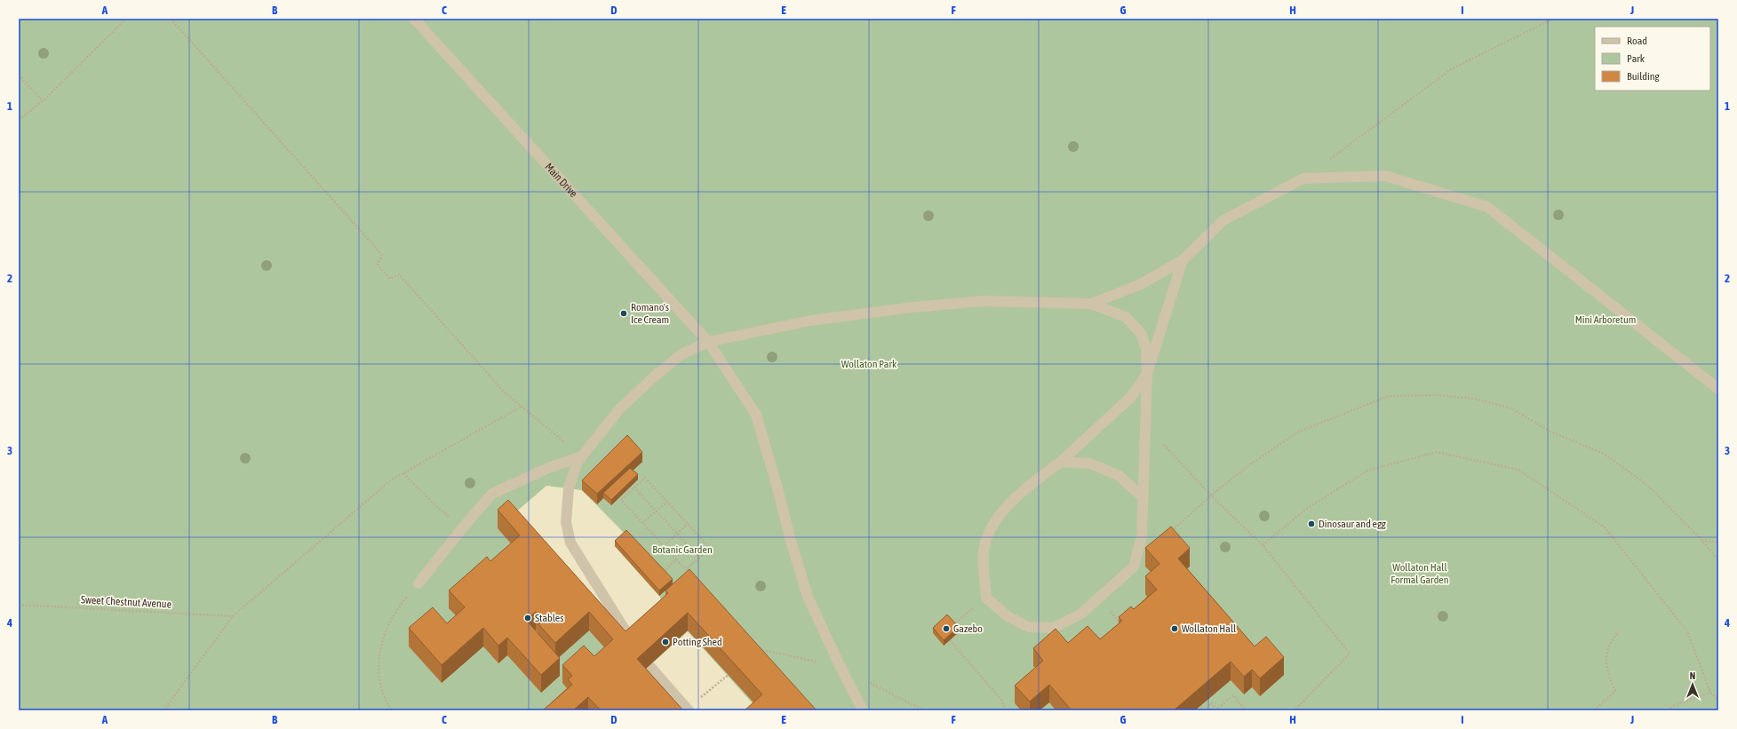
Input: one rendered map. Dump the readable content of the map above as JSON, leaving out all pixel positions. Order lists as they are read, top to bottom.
{
  "streets": {
    "street": ["Main Drive"],
    "path": ["Sweet Chestnut Avenue"]
  },
  "parks": [
    "Mini Arboretum",
    "Wollaton Park",
    "Botanic Garden",
    "Wollaton Hall Formal Garden"
  ],
  "places": [
    "Romano's Ice Cream",
    "Dinosaur and egg",
    "Stables",
    "Gazebo",
    "Wollaton Hall",
    "Potting Shed"
  ],
  "legend": ["Road", "Park", "Building"],
  "north": "top",
  "grid": {
    "columns": [
      "A",
      "B",
      "C",
      "D",
      "E",
      "F",
      "G",
      "H",
      "I",
      "J"
    ],
    "rows": [
      "1",
      "2",
      "3",
      "4"
    ]
  }
}
